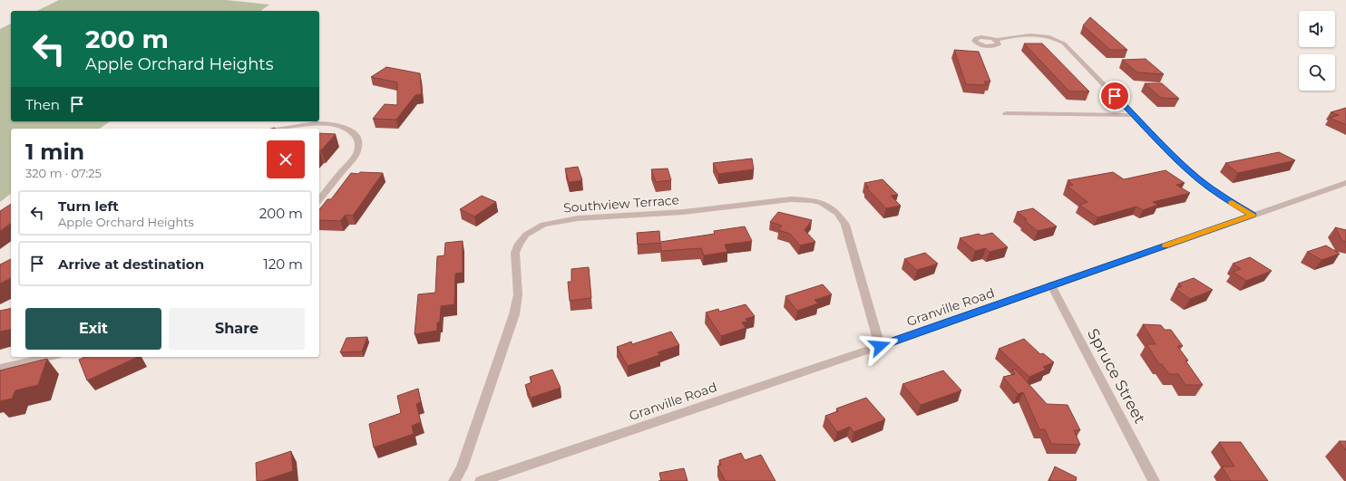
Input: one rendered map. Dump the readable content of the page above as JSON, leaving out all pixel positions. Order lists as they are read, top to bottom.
{
  "streets": {
    "street": ["Southview Terrace", "Granville Road", "Spruce Street"]
  },
  "crossings": [
    ["Southview Terrace", "Granville Road"],
    ["Granville Road", "Spruce Street"]
  ],
  "page": {
    "turn": ["200 m", "Apple Orchard Heights"],
    "then": "Then",
    "heading": ["1 min", "320 m · 07:25"],
    "list": [
      {
        "name": "Turn left",
        "note": "Apple Orchard Heights",
        "value": "200 m"
      },
      {
        "name": "Arrive at destination",
        "value": "120 m"
      }
    ],
    "buttons": ["Exit", "Share"]
  }
}
